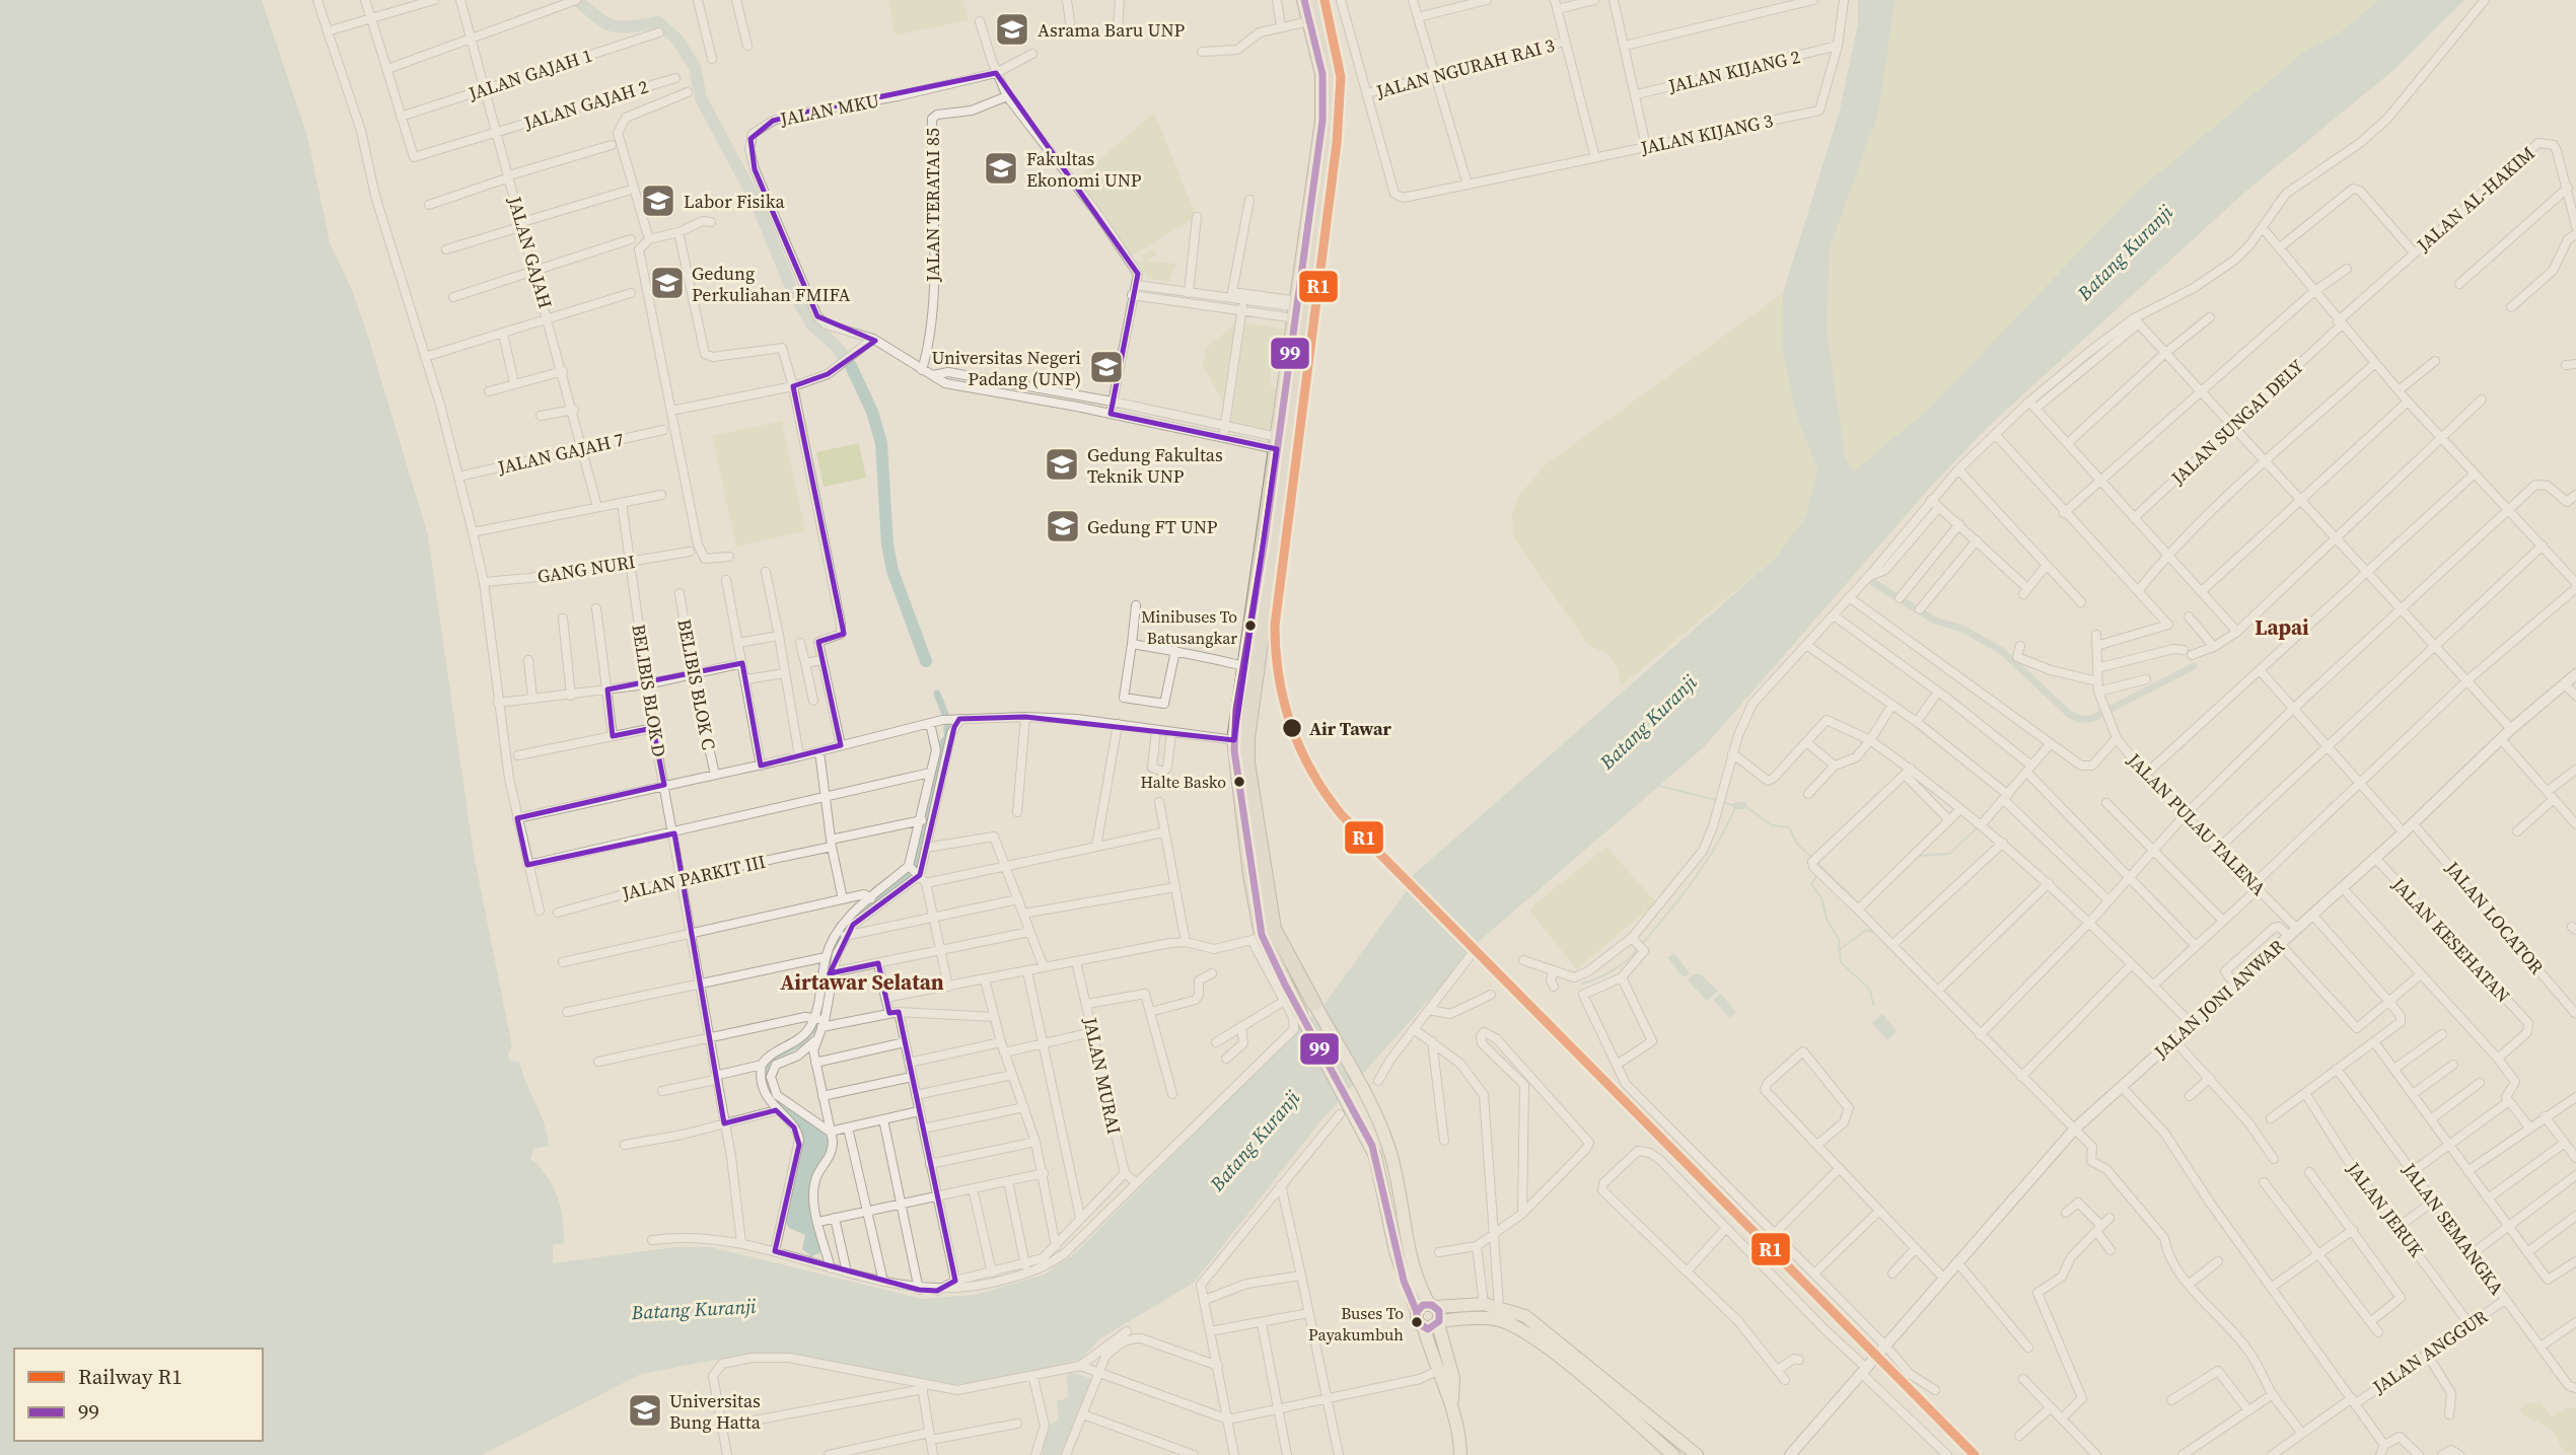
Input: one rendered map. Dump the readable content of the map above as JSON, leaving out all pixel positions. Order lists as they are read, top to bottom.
{
  "streets": {
    "main road": ["JALAN JONI ANWAR"],
    "street": [
      "JALAN NGURAH RAI 3",
      "JALAN KIJANG 2",
      "JALAN GAJAH 1",
      "JALAN GAJAH 2",
      "JALAN MKU",
      "JALAN KIJANG 3",
      "JALAN AL-HAKIM",
      "JALAN TERATAI 85",
      "JALAN GAJAH",
      "JALAN SUNGAI DELY",
      "JALAN GAJAH 7",
      "GANG NURI",
      "BELIBIS BLOK C",
      "BELIBIS BLOK D",
      "JALAN PULAU TALENA",
      "JALAN PARKIT III",
      "JALAN LOCATOR",
      "JALAN KESEHATAN",
      "JALAN MURAI",
      "JALAN JERUK",
      "JALAN SEMANGKA",
      "JALAN ANGGUR"
    ]
  },
  "crossings": [
    ["JALAN NGURAH RAI 3", "JALAN KIJANG 3"],
    ["JALAN KIJANG 2", "JALAN KIJANG 3"],
    ["JALAN GAJAH 1", "JALAN GAJAH 2"],
    ["JALAN GAJAH 1", "JALAN GAJAH"],
    ["JALAN GAJAH 2", "JALAN GAJAH"],
    ["JALAN AL-HAKIM", "JALAN SUNGAI DELY"],
    ["JALAN GAJAH", "JALAN GAJAH 7"],
    ["GANG NURI", "BELIBIS BLOK D"],
    ["BELIBIS BLOK D", "JALAN PARKIT III"],
    ["JALAN PULAU TALENA", "JALAN JONI ANWAR"],
    ["JALAN LOCATOR", "JALAN JONI ANWAR"],
    ["JALAN KESEHATAN", "JALAN JONI ANWAR"],
    ["JALAN JERUK", "JALAN ANGGUR"],
    ["JALAN SEMANGKA", "JALAN ANGGUR"]
  ],
  "districts": ["Lapai", "Airtawar Selatan"],
  "water": ["Batang Kuranji"],
  "places": {
    "school or university": [
      "Asrama Baru UNP",
      "Fakultas Ekonomi UNP",
      "Labor Fisika",
      "Gedung Perkuliahan FMIFA",
      "Universitas Negeri Padang (UNP)",
      "Gedung Fakultas Teknik UNP",
      "Gedung FT UNP",
      "Universitas Bung Hatta"
    ],
    "other": [
      "Minibuses To Batusangkar",
      "Air Tawar",
      "Halte Basko",
      "Buses To Payakumbuh"
    ]
  },
  "lines": ["rail line R1", "transit line 99"],
  "legend": ["Railway R1", "99"]
}
